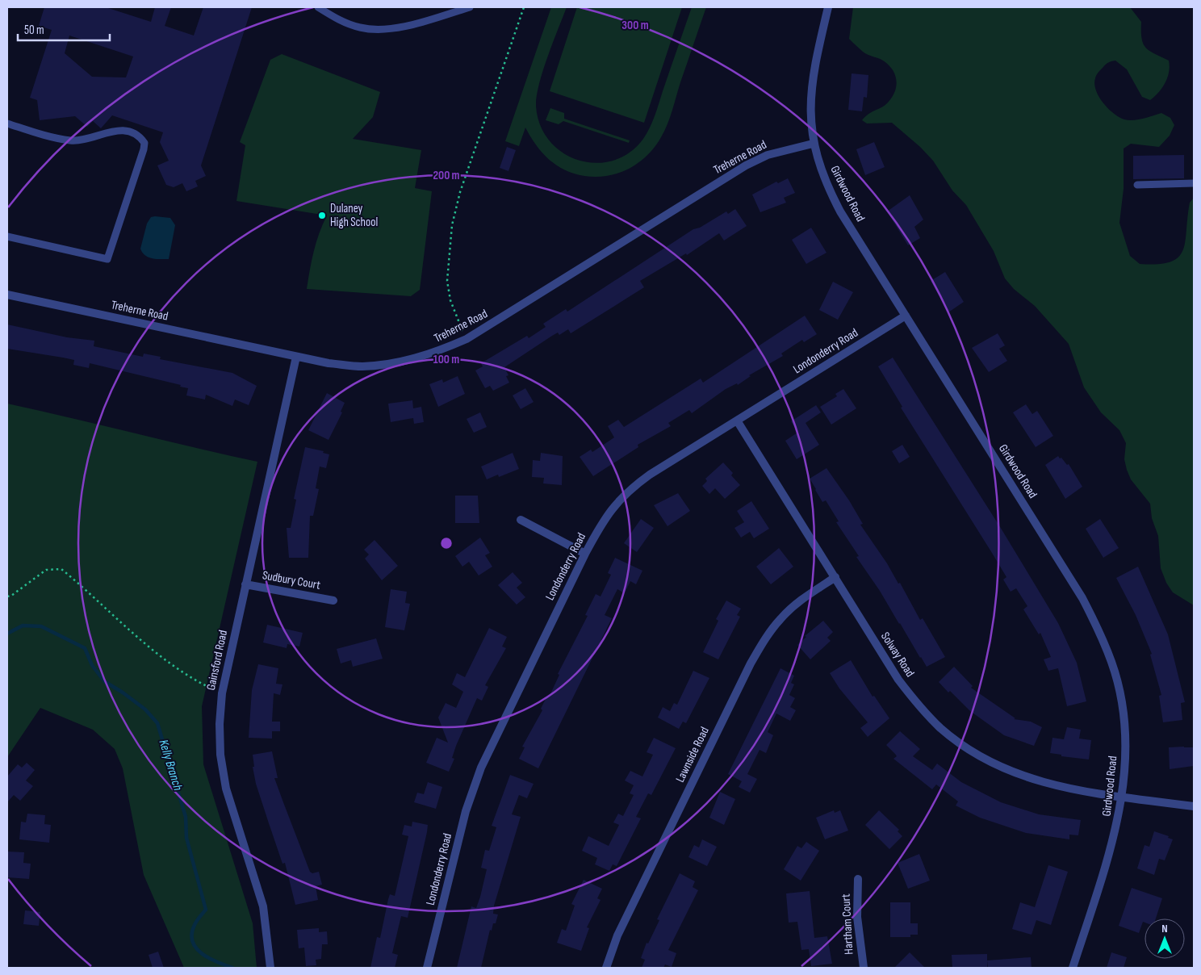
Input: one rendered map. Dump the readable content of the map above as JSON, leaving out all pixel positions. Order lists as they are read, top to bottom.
{
  "streets": {
    "street": [
      "Treherne Road",
      "Girdwood Road",
      "Londonderry Road",
      "Sudbury Court",
      "Solway Road",
      "Gainsford Road",
      "Lawnside Road",
      "Hartham Court"
    ]
  },
  "crossings": [
    ["Treherne Road", "Girdwood Road"],
    ["Treherne Road", "Gainsford Road"],
    ["Girdwood Road", "Londonderry Road"],
    ["Girdwood Road", "Solway Road"],
    ["Londonderry Road", "Solway Road"],
    ["Sudbury Court", "Gainsford Road"],
    ["Solway Road", "Lawnside Road"]
  ],
  "water": ["Kelly Branch"],
  "places": ["Dulaney High School"],
  "scale_bar": "50 m",
  "north": "top",
  "rings": ["300 m", "200 m", "100 m"]
}
